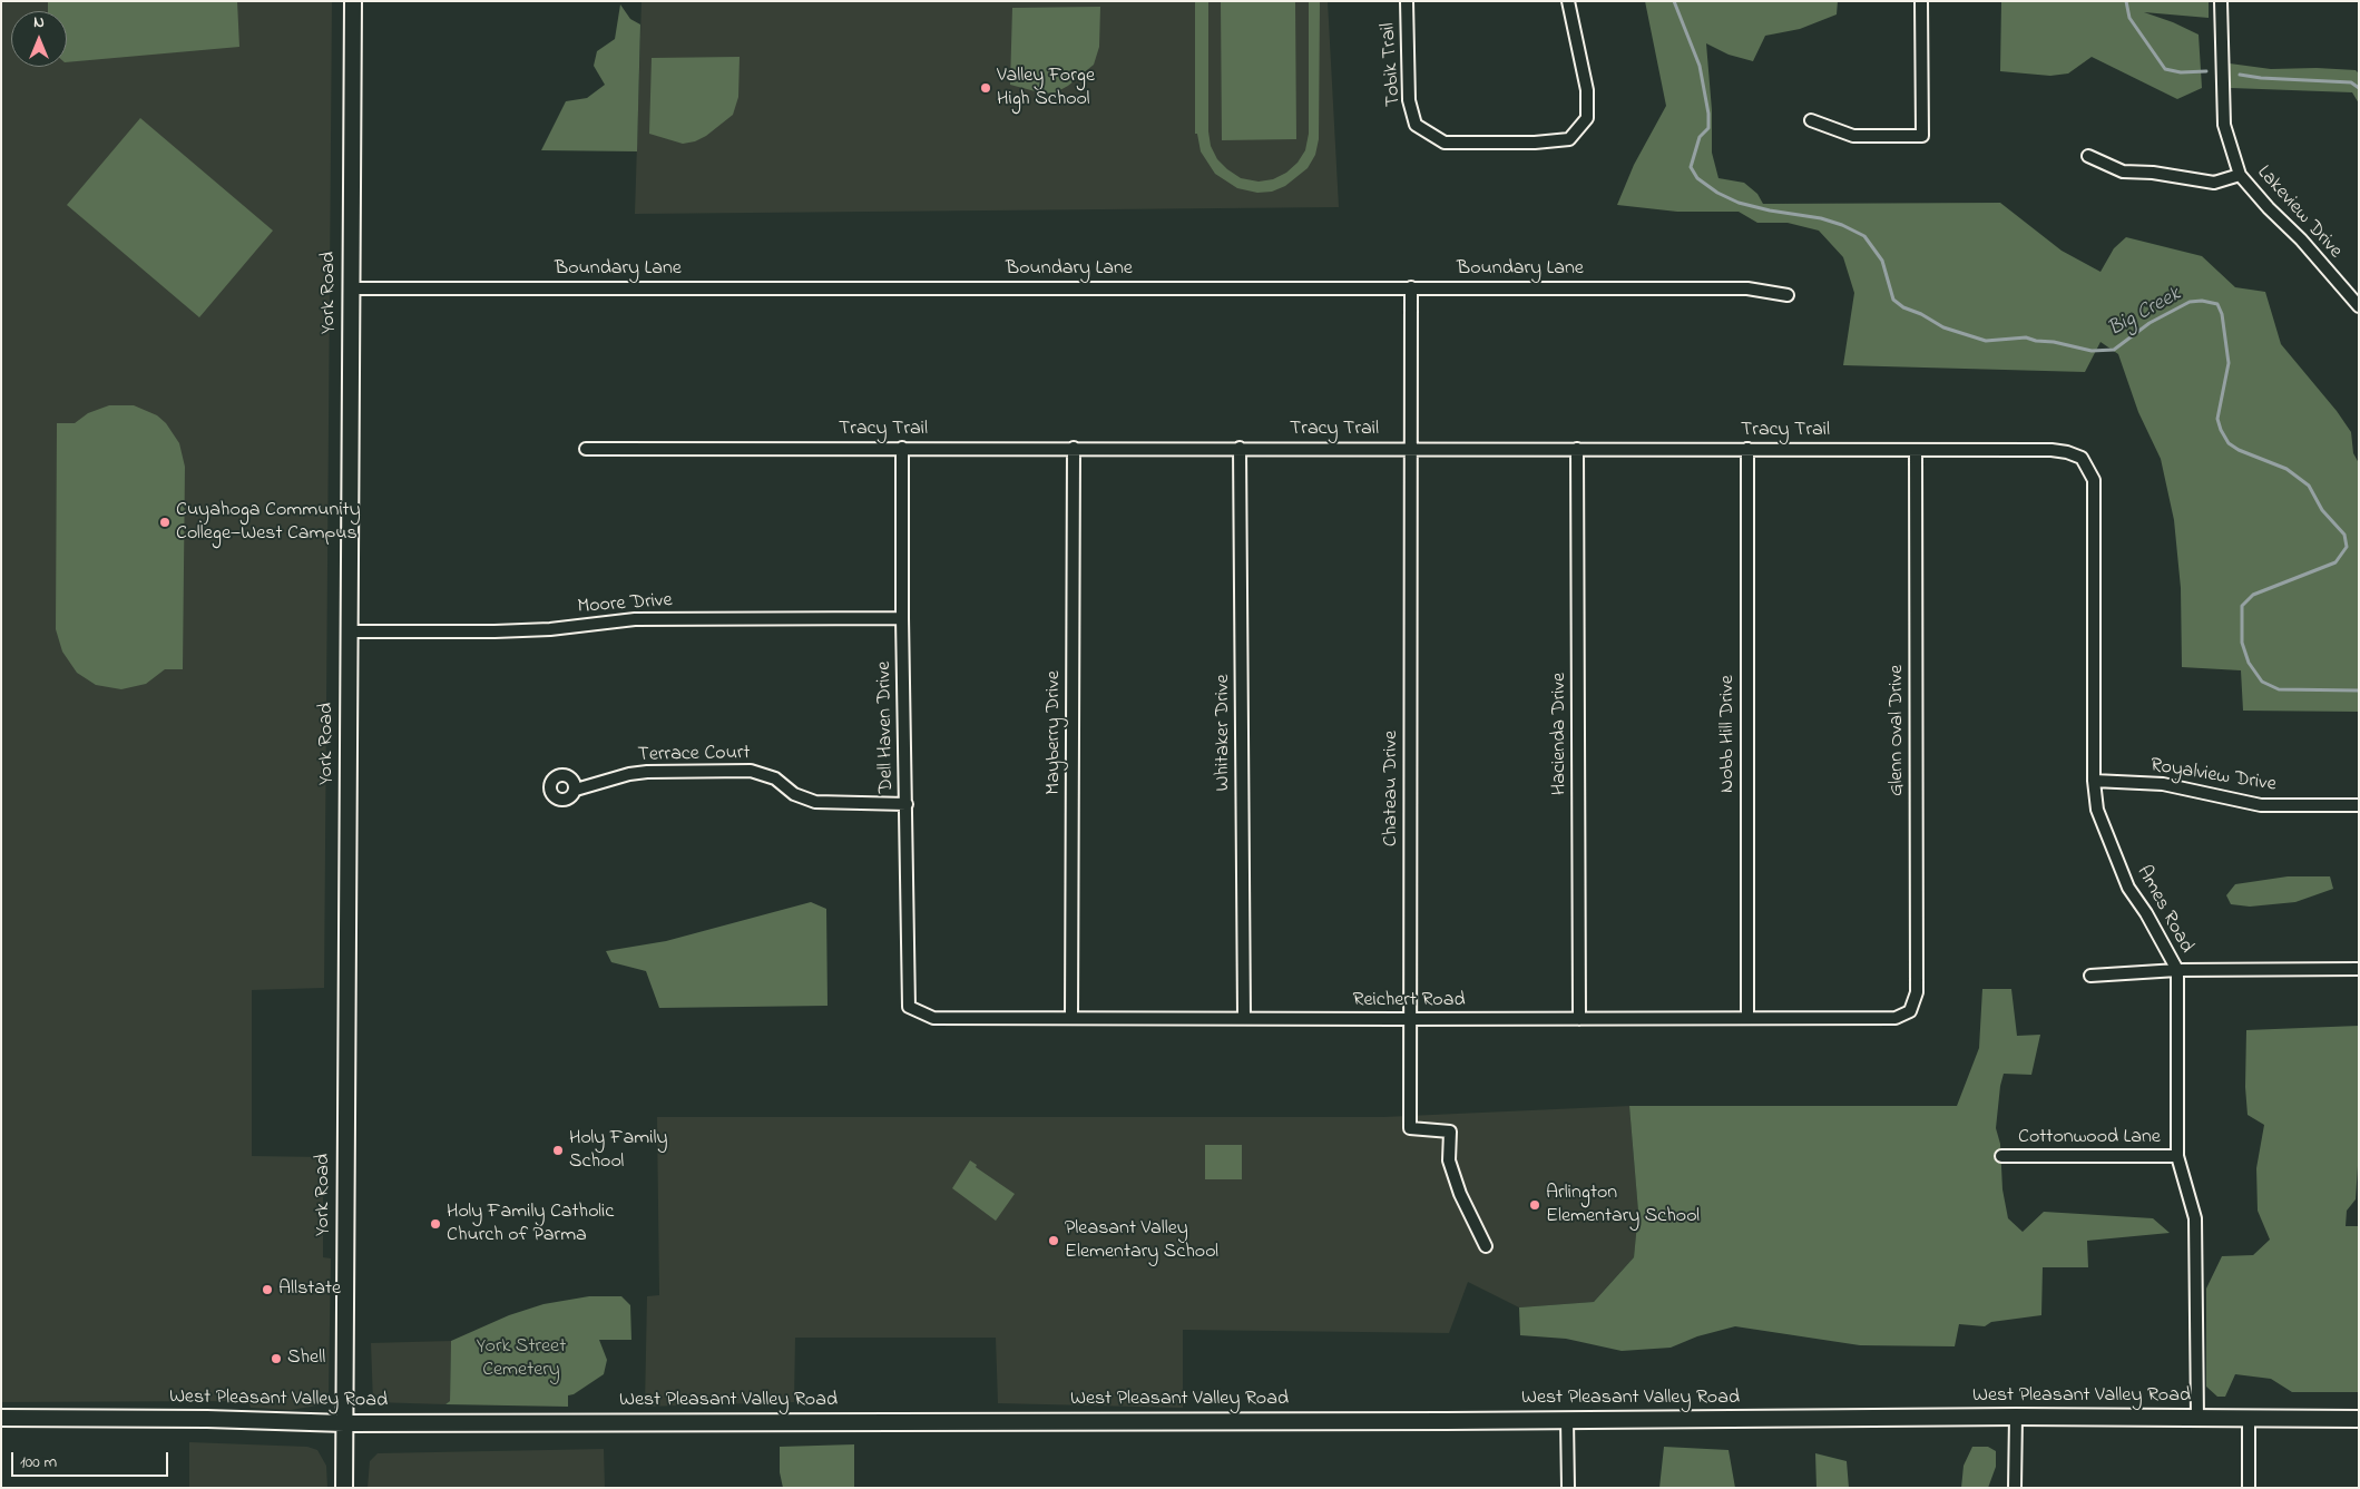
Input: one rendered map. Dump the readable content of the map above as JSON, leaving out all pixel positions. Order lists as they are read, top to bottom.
{
  "streets": {
    "main road": ["York Road", "West Pleasant Valley Road"],
    "street": [
      "Tobik Trail",
      "Lakeview Drive",
      "Boundary Lane",
      "Tracy Trail",
      "Moore Drive",
      "Dell Haven Drive",
      "Glenn Oval Drive",
      "Mayberry Drive",
      "Whitaker Drive",
      "Hacienda Drive",
      "Nobb Hill Drive",
      "Terrace Court",
      "Royalview Drive",
      "Chateau Drive",
      "Ames Road",
      "Reichert Road",
      "Cottonwood Lane"
    ]
  },
  "crossings": [
    ["Boundary Lane", "York Road"],
    ["Boundary Lane", "Chateau Drive"],
    ["York Road", "Moore Drive"],
    ["York Road", "West Pleasant Valley Road"],
    ["Tracy Trail", "Dell Haven Drive"],
    ["Tracy Trail", "Glenn Oval Drive"],
    ["Tracy Trail", "Mayberry Drive"],
    ["Tracy Trail", "Whitaker Drive"],
    ["Tracy Trail", "Hacienda Drive"],
    ["Tracy Trail", "Nobb Hill Drive"],
    ["Tracy Trail", "Chateau Drive"],
    ["Tracy Trail", "Ames Road"],
    ["Moore Drive", "Dell Haven Drive"],
    ["Dell Haven Drive", "Terrace Court"],
    ["Dell Haven Drive", "Reichert Road"],
    ["Glenn Oval Drive", "Reichert Road"],
    ["Mayberry Drive", "Reichert Road"],
    ["Whitaker Drive", "Reichert Road"],
    ["Hacienda Drive", "Reichert Road"],
    ["Nobb Hill Drive", "Reichert Road"],
    ["Royalview Drive", "Ames Road"],
    ["Chateau Drive", "Reichert Road"],
    ["Ames Road", "Cottonwood Lane"],
    ["Ames Road", "West Pleasant Valley Road"]
  ],
  "water": ["Big Creek"],
  "parks": ["York Street Cemetery"],
  "places": [
    "Valley Forge High School",
    "Cuyahoga Community College—West Campus",
    "Holy Family School",
    "Arlington Elementary School",
    "Holy Family Catholic Church of Parma",
    "Pleasant Valley Elementary School",
    "Allstate",
    "Shell"
  ],
  "scale_bar": "100 m",
  "north": "top"
}
